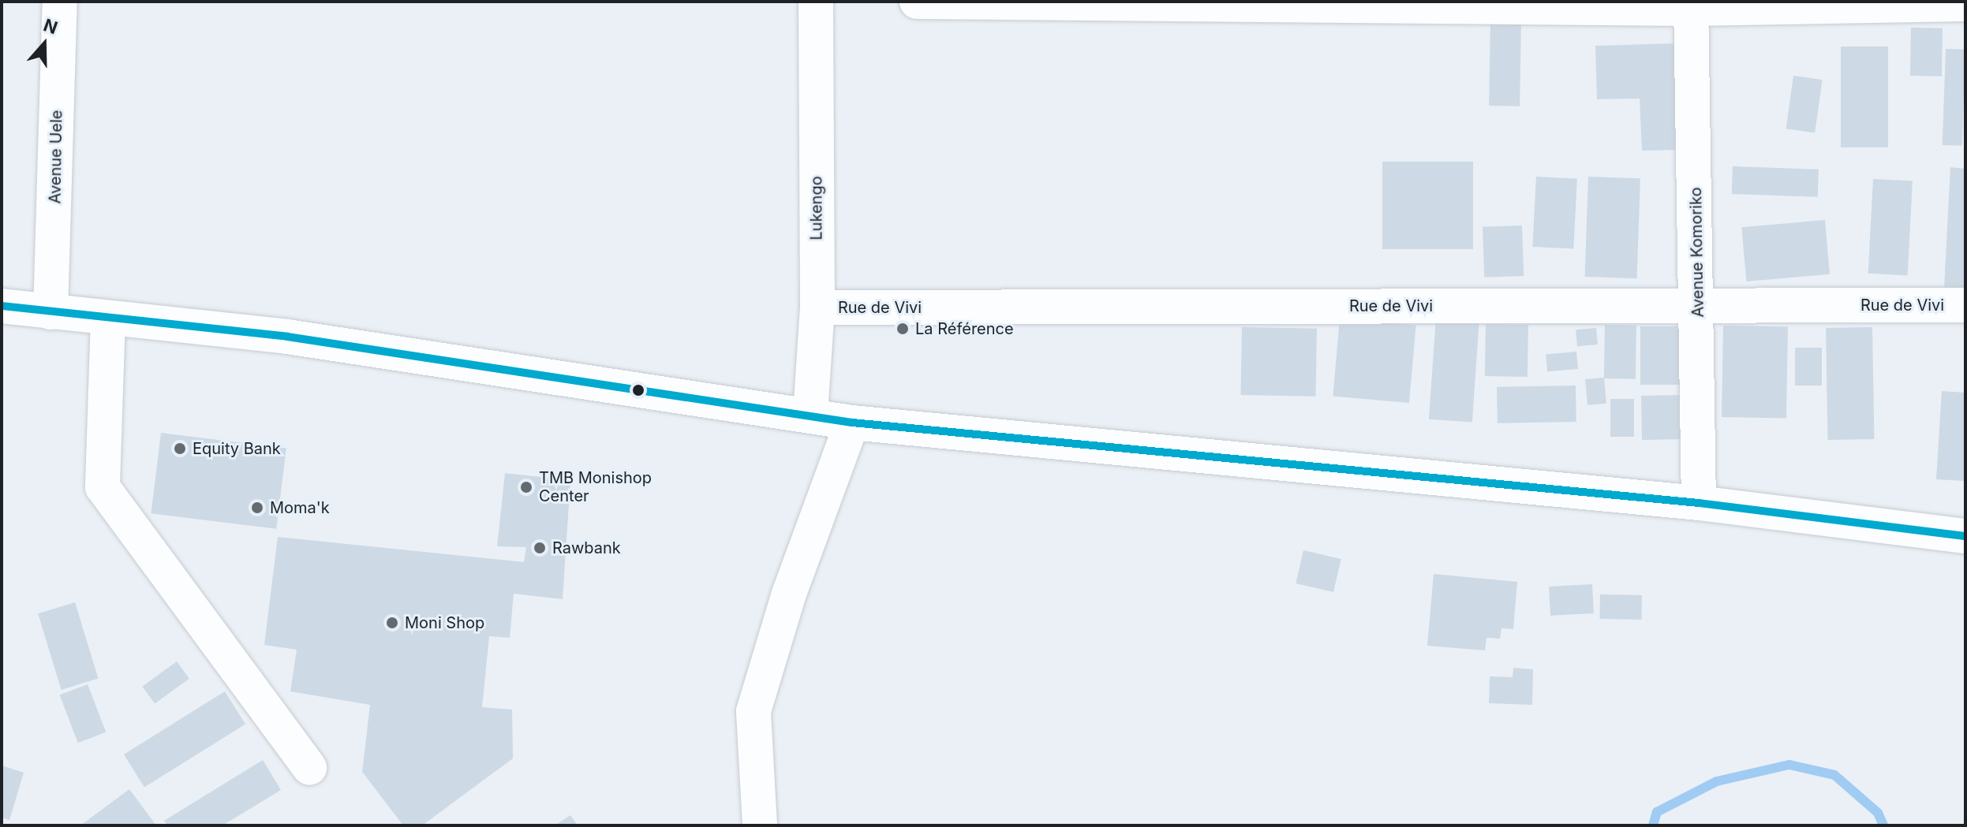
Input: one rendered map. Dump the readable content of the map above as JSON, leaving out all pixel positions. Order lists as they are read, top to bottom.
{
  "streets": {
    "street": [
      "Avenue Uele",
      "Lukengo",
      "Avenue Komoriko",
      "Rue de Vivi"
    ]
  },
  "crossings": [
    ["Lukengo", "Rue de Vivi"],
    ["Avenue Komoriko", "Rue de Vivi"]
  ],
  "places": [
    "La Référence",
    "Equity Bank",
    "TMB Monishop Center",
    "Moma'k",
    "Rawbank",
    "Moni Shop"
  ],
  "north": "top"
}
